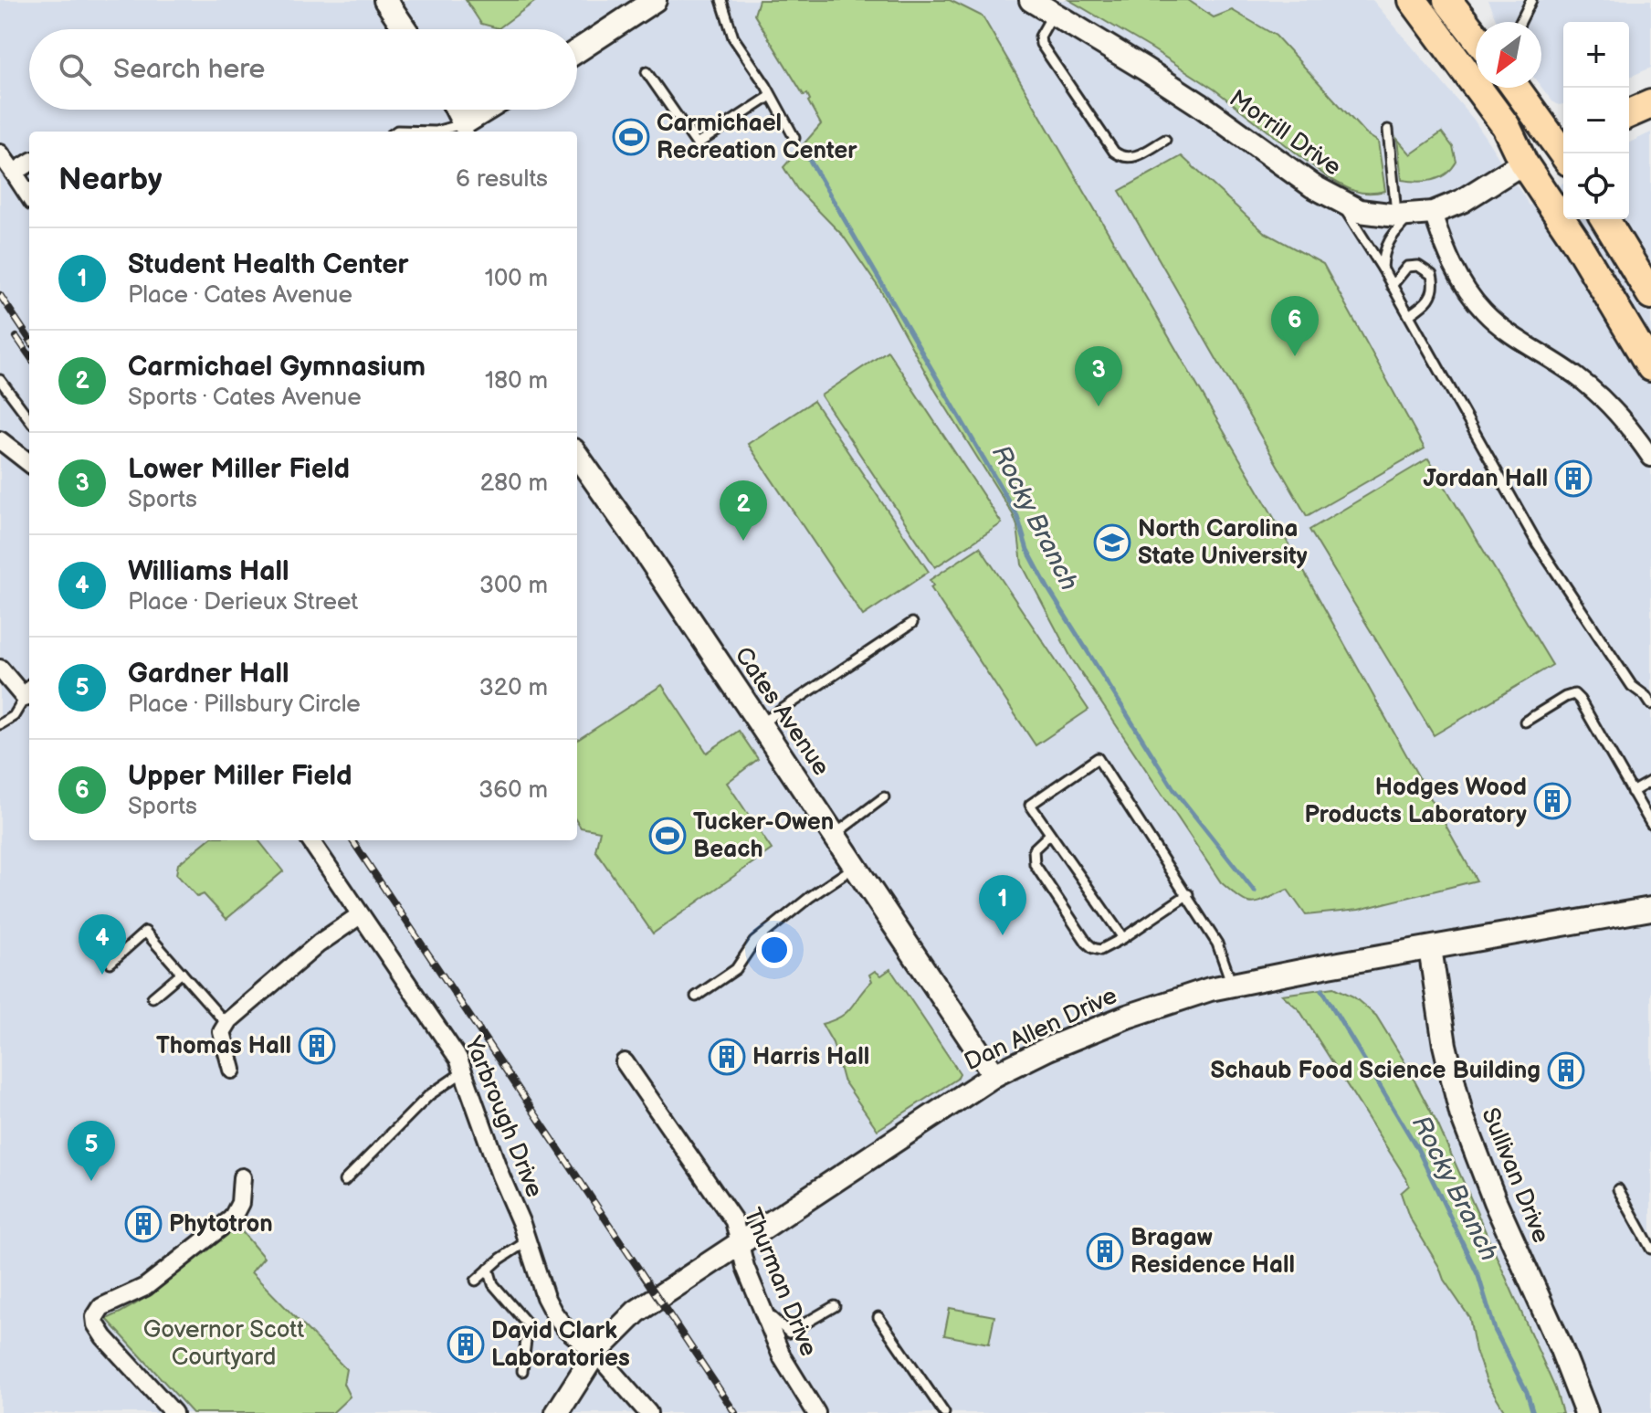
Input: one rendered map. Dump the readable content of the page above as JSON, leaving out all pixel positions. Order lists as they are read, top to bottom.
{
  "streets": {
    "street": [
      "Morrill Drive",
      "Cates Avenue",
      "Dan Allen Drive",
      "Yarbrough Drive",
      "Sullivan Drive",
      "Thurman Drive"
    ]
  },
  "crossings": [
    ["Cates Avenue", "Dan Allen Drive"],
    ["Dan Allen Drive", "Yarbrough Drive"],
    ["Dan Allen Drive", "Sullivan Drive"],
    ["Dan Allen Drive", "Thurman Drive"]
  ],
  "water": ["Rocky Branch"],
  "parks": ["Governor Scott Courtyard"],
  "places": {
    "sports": ["Carmichael Recreation Center", "Tucker-Owen Beach"],
    "building": [
      "Jordan Hall",
      "Hodges Wood Products Laboratory",
      "Thomas Hall",
      "Harris Hall",
      "Schaub Food Science Building",
      "Phytotron",
      "Bragaw Residence Hall",
      "David Clark Laboratories"
    ],
    "school or university": ["North Carolina State University"]
  },
  "north": "bottom left",
  "page": {
    "map_buttons": ["+", "−"],
    "search": "Search here",
    "heading": ["Nearby", "6 results"],
    "list": [
      {
        "mark": "1",
        "name": "Student Health Center",
        "note": "Place · Cates Avenue",
        "value": "100 m"
      },
      {
        "mark": "2",
        "name": "Carmichael Gymnasium",
        "note": "Sports · Cates Avenue",
        "value": "180 m"
      },
      {
        "mark": "3",
        "name": "Lower Miller Field",
        "note": "Sports",
        "value": "280 m"
      },
      {
        "mark": "4",
        "name": "Williams Hall",
        "note": "Place · Derieux Street",
        "value": "300 m"
      },
      {
        "mark": "5",
        "name": "Gardner Hall",
        "note": "Place · Pillsbury Circle",
        "value": "320 m"
      },
      {
        "mark": "6",
        "name": "Upper Miller Field",
        "note": "Sports",
        "value": "360 m"
      }
    ],
    "pins": [
      "6",
      "3",
      "2",
      "1",
      "4",
      "5"
    ]
  }
}
